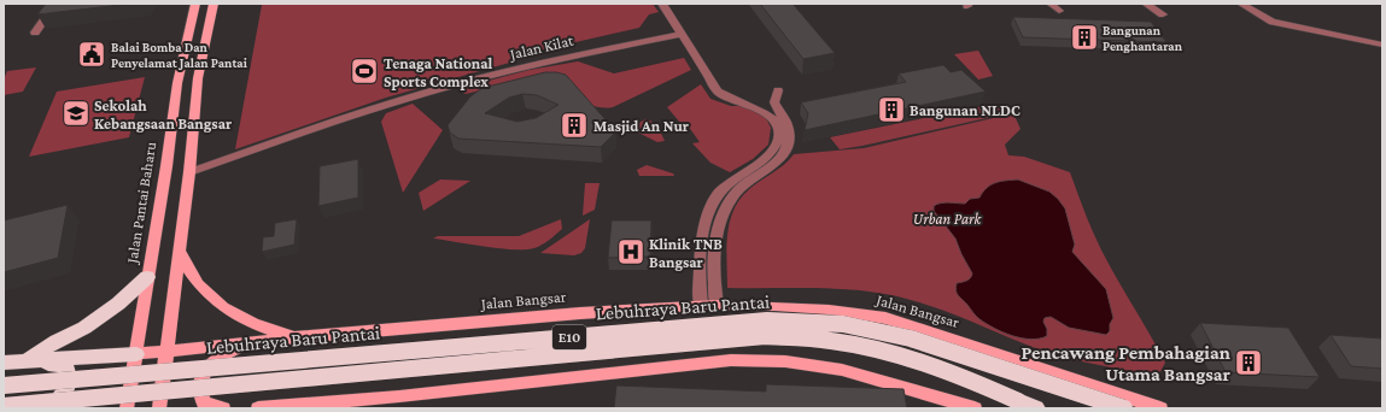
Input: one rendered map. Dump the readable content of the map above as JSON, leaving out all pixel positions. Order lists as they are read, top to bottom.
{
  "streets": {
    "highway": ["Lebuhraya Baru Pantai", "E10"],
    "main road": ["Jalan Pantai Baharu", "Jalan Bangsar"],
    "street": ["Jalan Kilat"]
  },
  "crossings": [
    ["Jalan Pantai Baharu", "Jalan Bangsar"]
  ],
  "parks": ["Urban Park"],
  "places": {
    "building": [
      "Bangunan Penghantaran",
      "Bangunan NLDC",
      "Masjid An Nur",
      "Pencawang Pembahagian Utama Bangsar"
    ],
    "public building": ["Balai Bomba Dan Penyelamat Jalan Pantai"],
    "sports": ["Tenaga National Sports Complex"],
    "school or university": ["Sekolah Kebangsaan Bangsar"],
    "hospital": ["Klinik TNB Bangsar"]
  }
}
